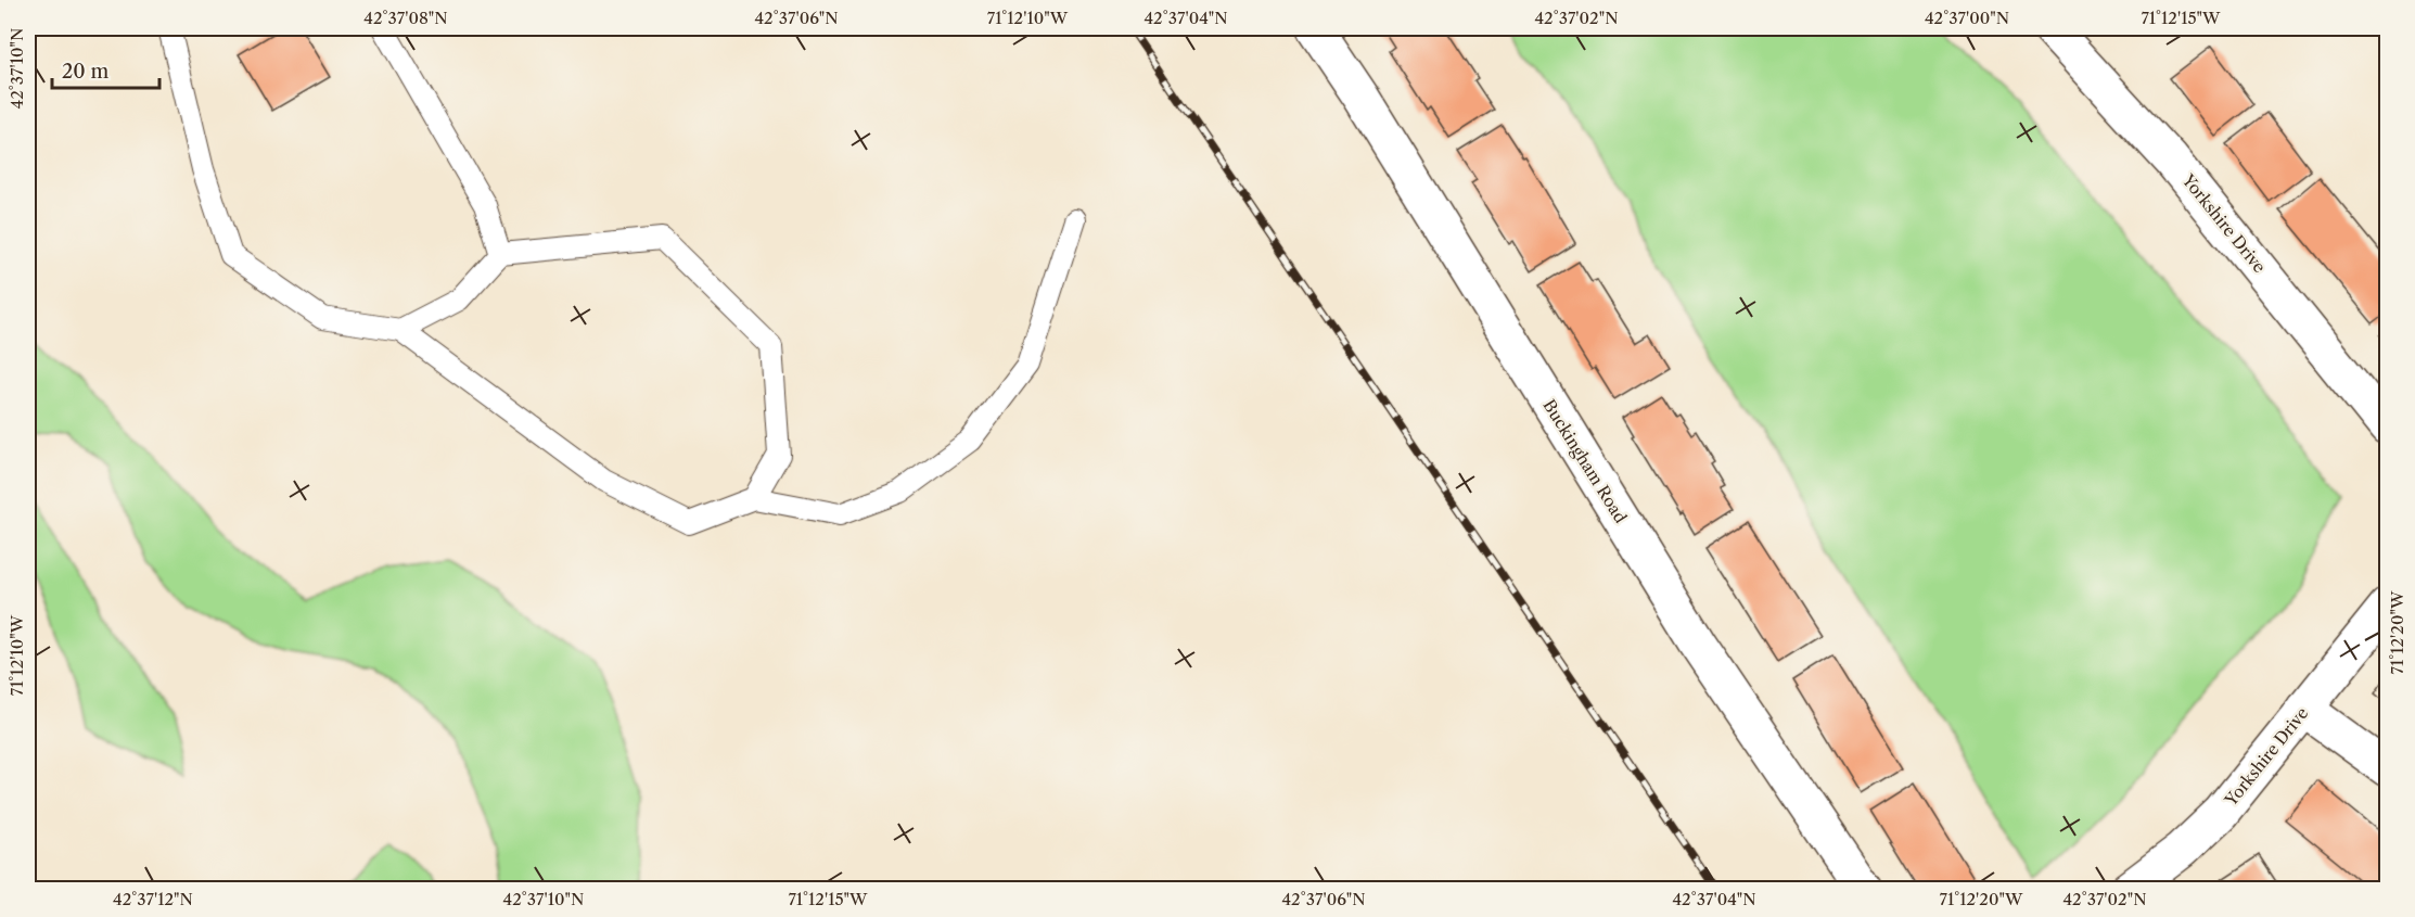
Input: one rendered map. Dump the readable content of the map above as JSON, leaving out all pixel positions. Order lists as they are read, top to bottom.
{
  "streets": {
    "street": ["Yorkshire Drive", "Buckingham Road"]
  },
  "scale_bar": "20 m",
  "coordinates": [
    "42°37'08\"N",
    "42°37'06\"N",
    "71°12'10\"W",
    "42°37'04\"N",
    "42°37'02\"N",
    "42°37'00\"N",
    "71°12'15\"W",
    "42°37'10\"N",
    "71°12'20\"W",
    "42°37'12\"N"
  ]
}
